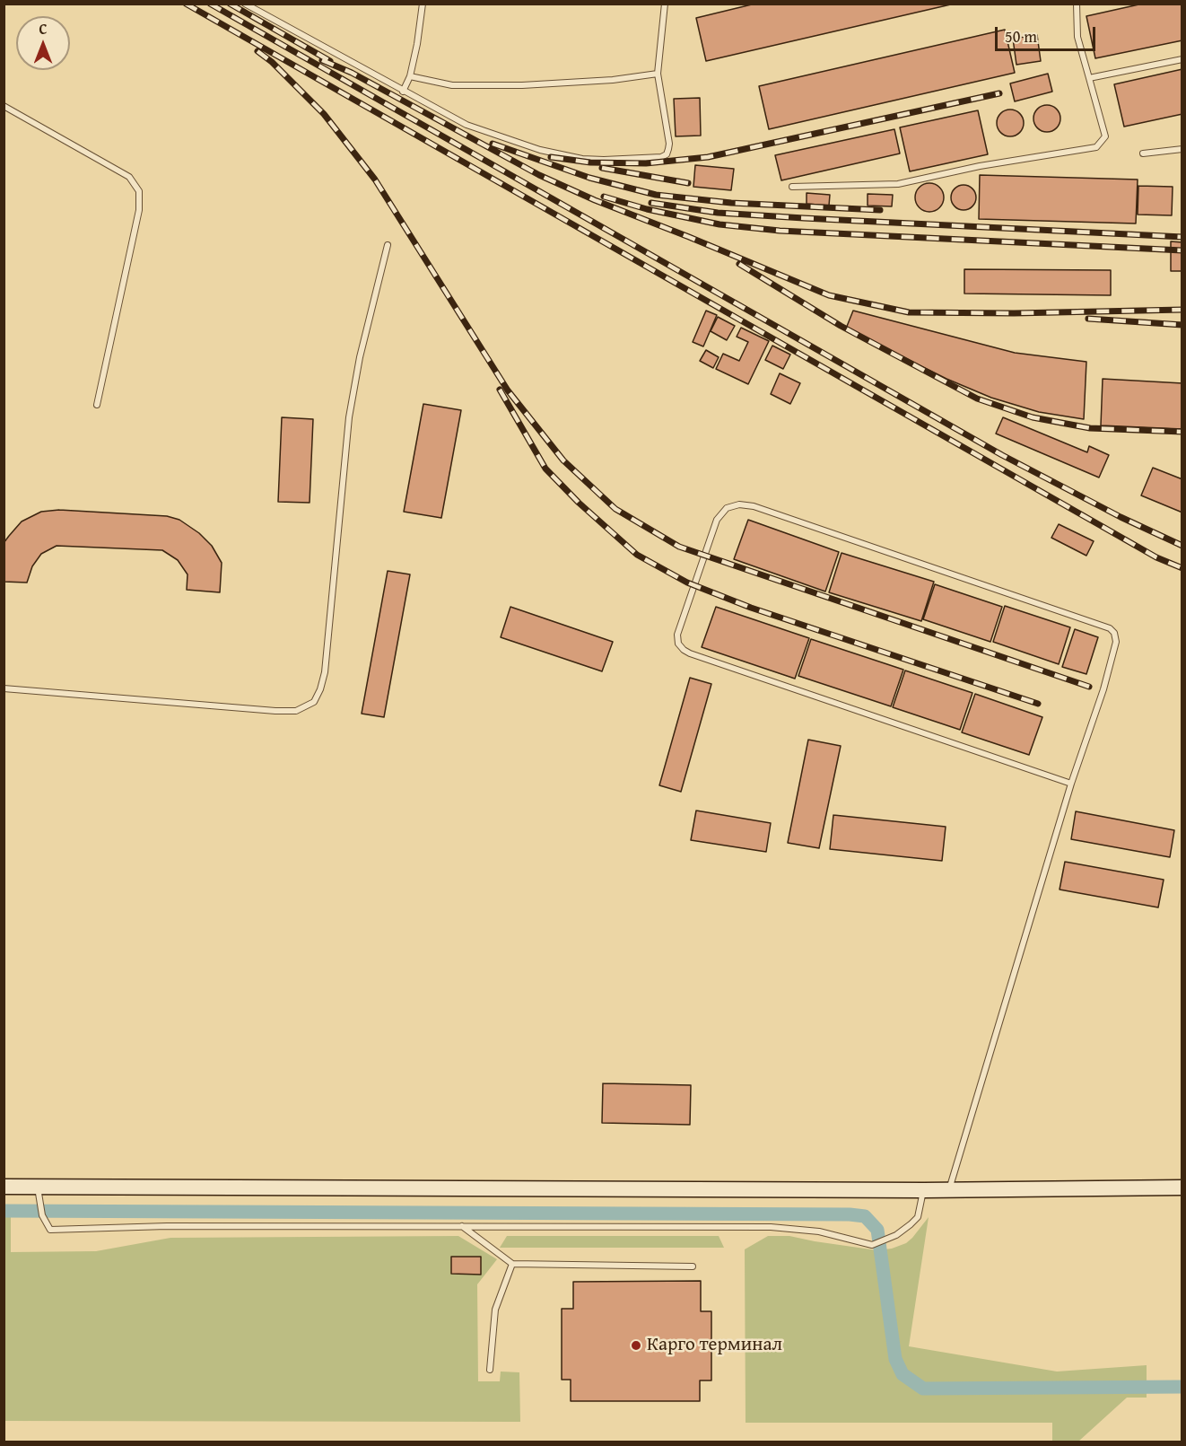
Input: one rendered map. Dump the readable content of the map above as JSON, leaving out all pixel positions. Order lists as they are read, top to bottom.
{
  "places": ["Карго терминал"],
  "scale_bar": "50 m",
  "north": "top"
}
